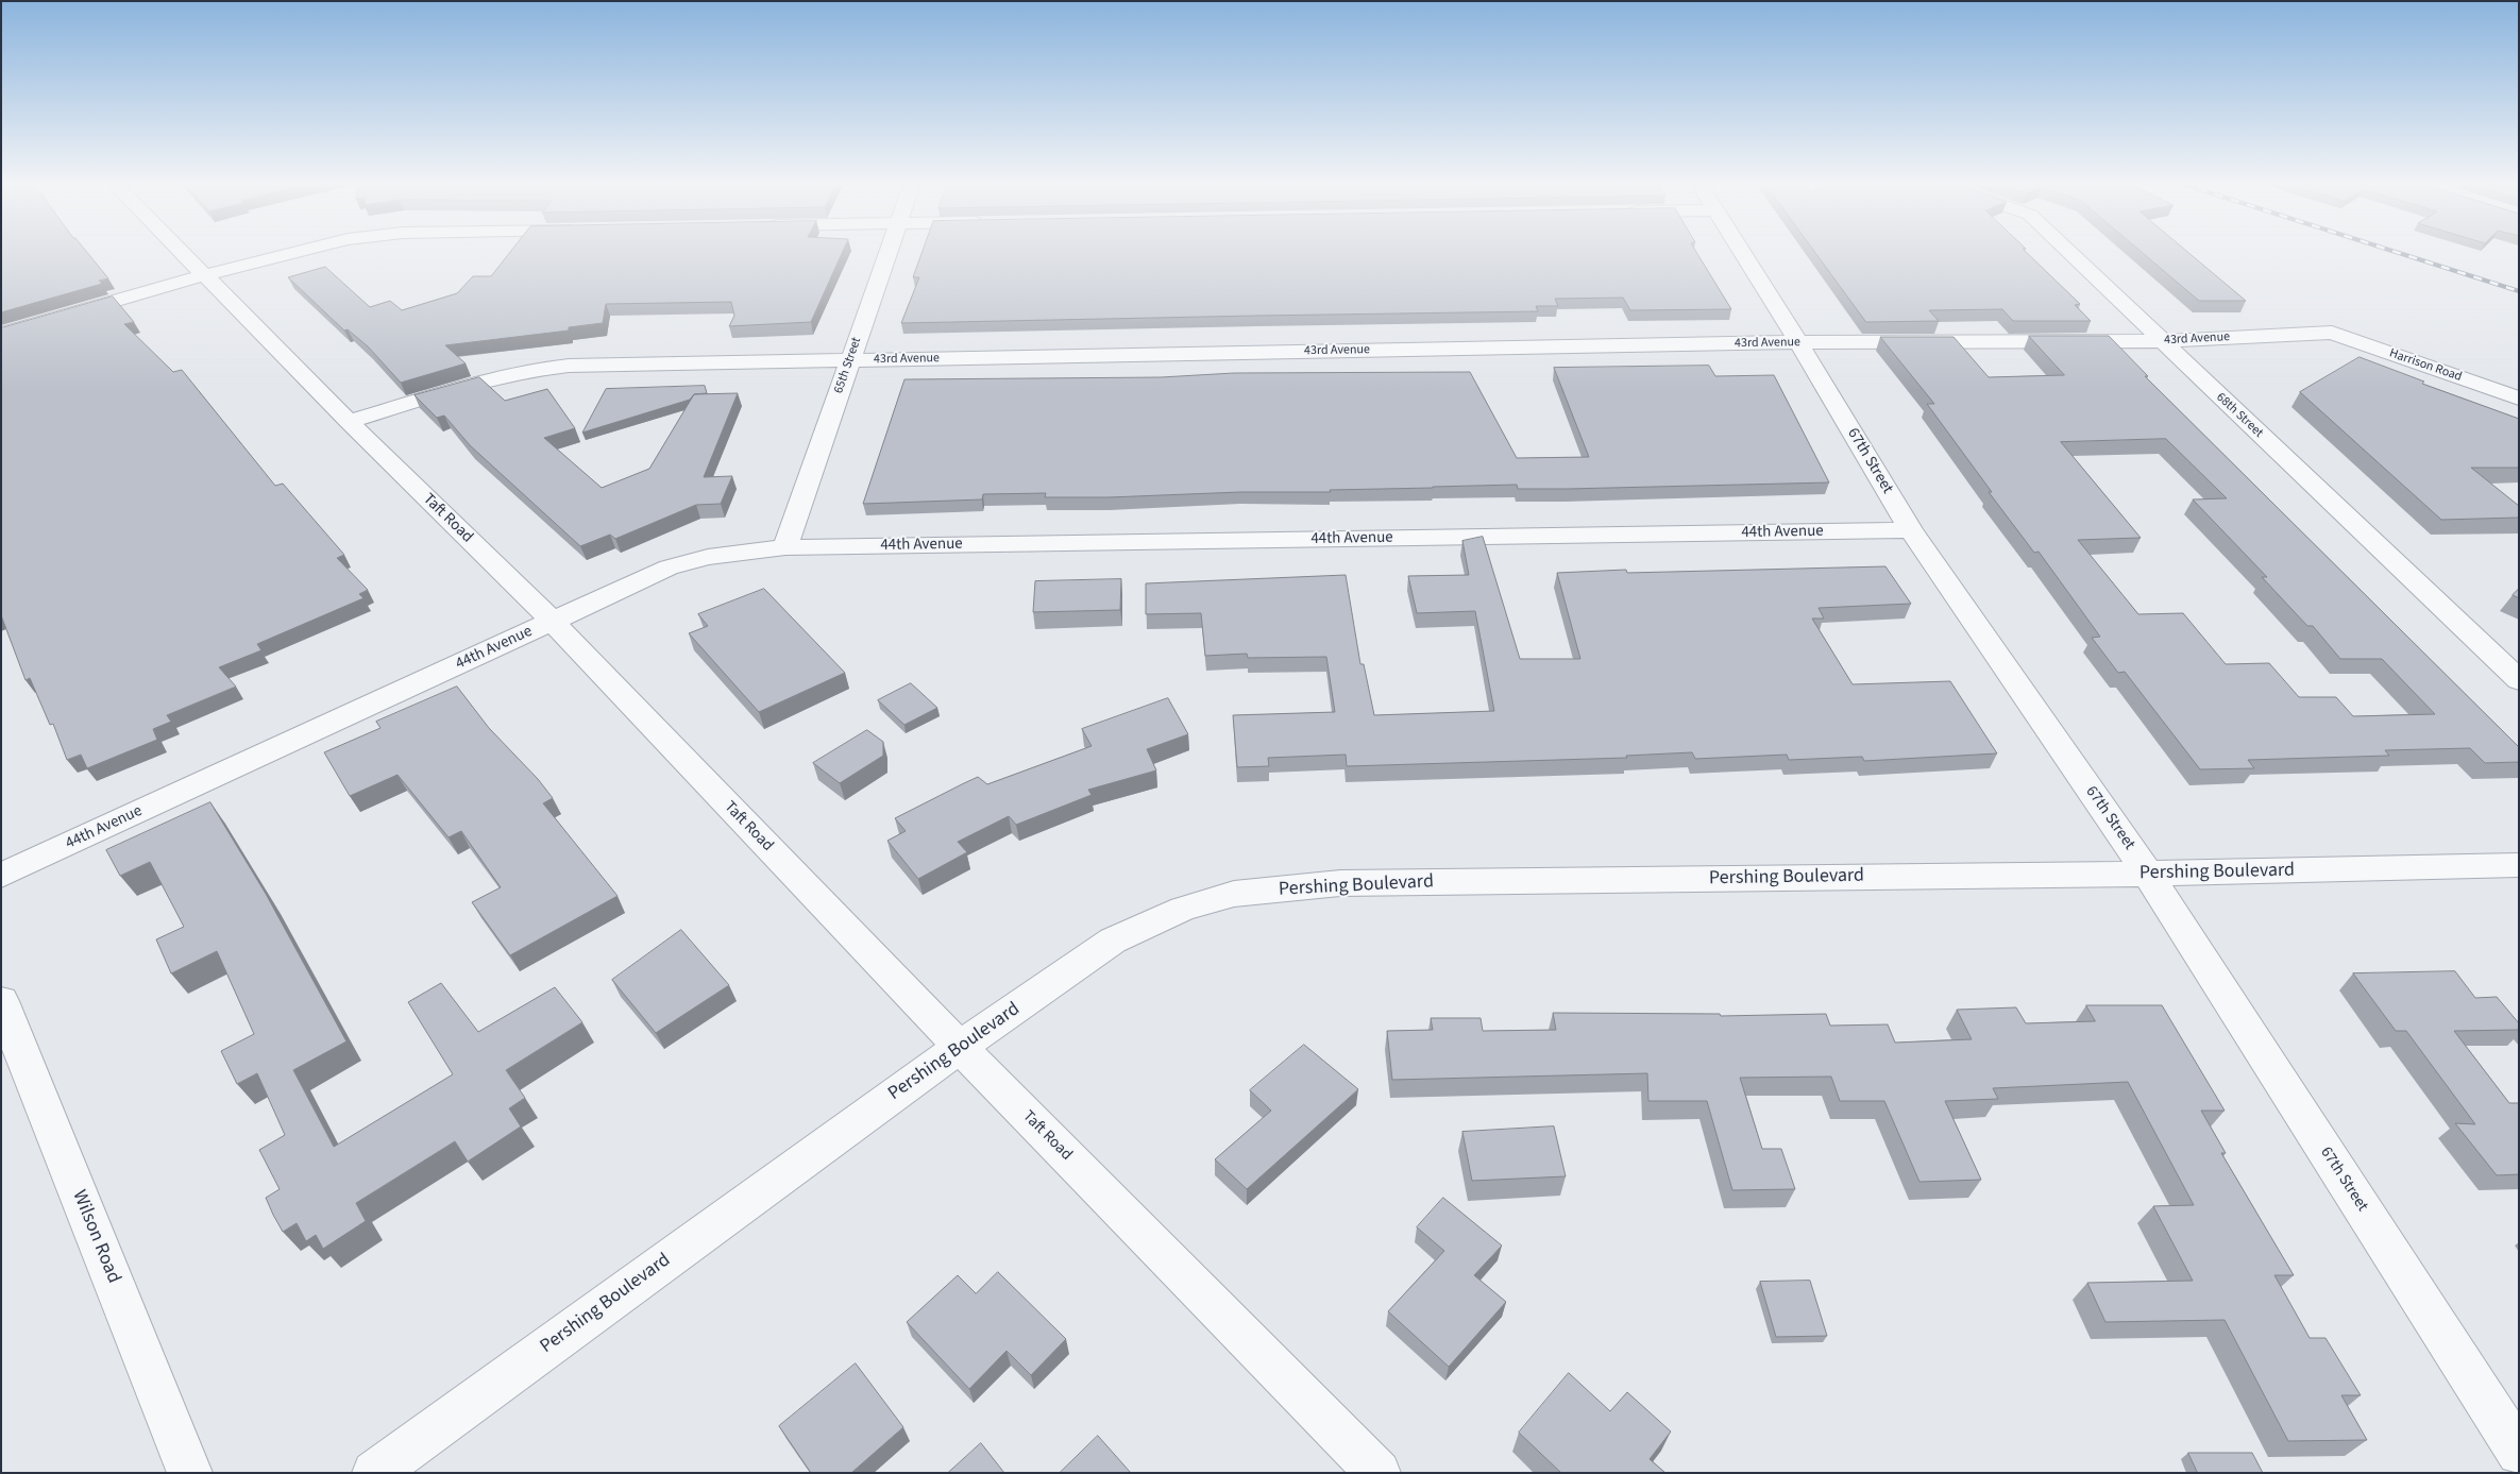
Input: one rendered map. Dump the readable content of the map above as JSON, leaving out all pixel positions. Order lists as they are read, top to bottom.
{
  "streets": {
    "street": [
      "43rd Avenue",
      "65th Street",
      "Harrison Road",
      "68th Street",
      "67th Street",
      "Taft Road",
      "44th Avenue",
      "Pershing Boulevard",
      "Wilson Road"
    ]
  },
  "crossings": [
    ["43rd Avenue", "65th Street"],
    ["43rd Avenue", "Harrison Road"],
    ["43rd Avenue", "68th Street"],
    ["43rd Avenue", "67th Street"],
    ["43rd Avenue", "Taft Road"],
    ["65th Street", "44th Avenue"],
    ["67th Street", "44th Avenue"],
    ["67th Street", "Pershing Boulevard"],
    ["Taft Road", "44th Avenue"],
    ["Taft Road", "Pershing Boulevard"]
  ]
}
